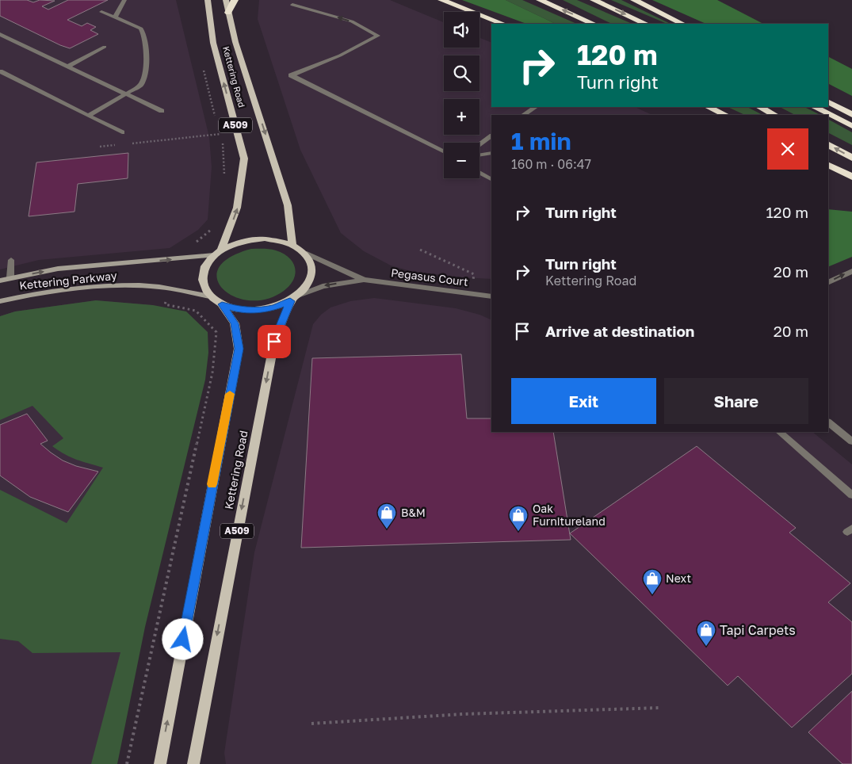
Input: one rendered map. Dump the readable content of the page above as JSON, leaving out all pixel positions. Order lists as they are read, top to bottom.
{
  "streets": {
    "main road": ["Kettering Road", "A509"],
    "street": ["Pegasus Court", "Kettering Parkway"]
  },
  "crossings": [
    ["Kettering Road", "Pegasus Court"],
    ["Kettering Road", "Kettering Parkway"],
    ["Pegasus Court", "Kettering Parkway"]
  ],
  "places": {
    "shop": [
      "B&M",
      "Oak Furnitureland",
      "Next",
      "Tapi Carpets"
    ]
  },
  "page": {
    "map_buttons": ["+", "−"],
    "turn": ["120 m", "Turn right"],
    "heading": ["1 min", "160 m · 06:47"],
    "list": [
      {
        "name": "Turn right",
        "value": "120 m"
      },
      {
        "name": "Turn right",
        "note": "Kettering Road",
        "value": "20 m"
      },
      {
        "name": "Arrive at destination",
        "value": "20 m"
      }
    ],
    "buttons": ["Exit", "Share"]
  }
}
